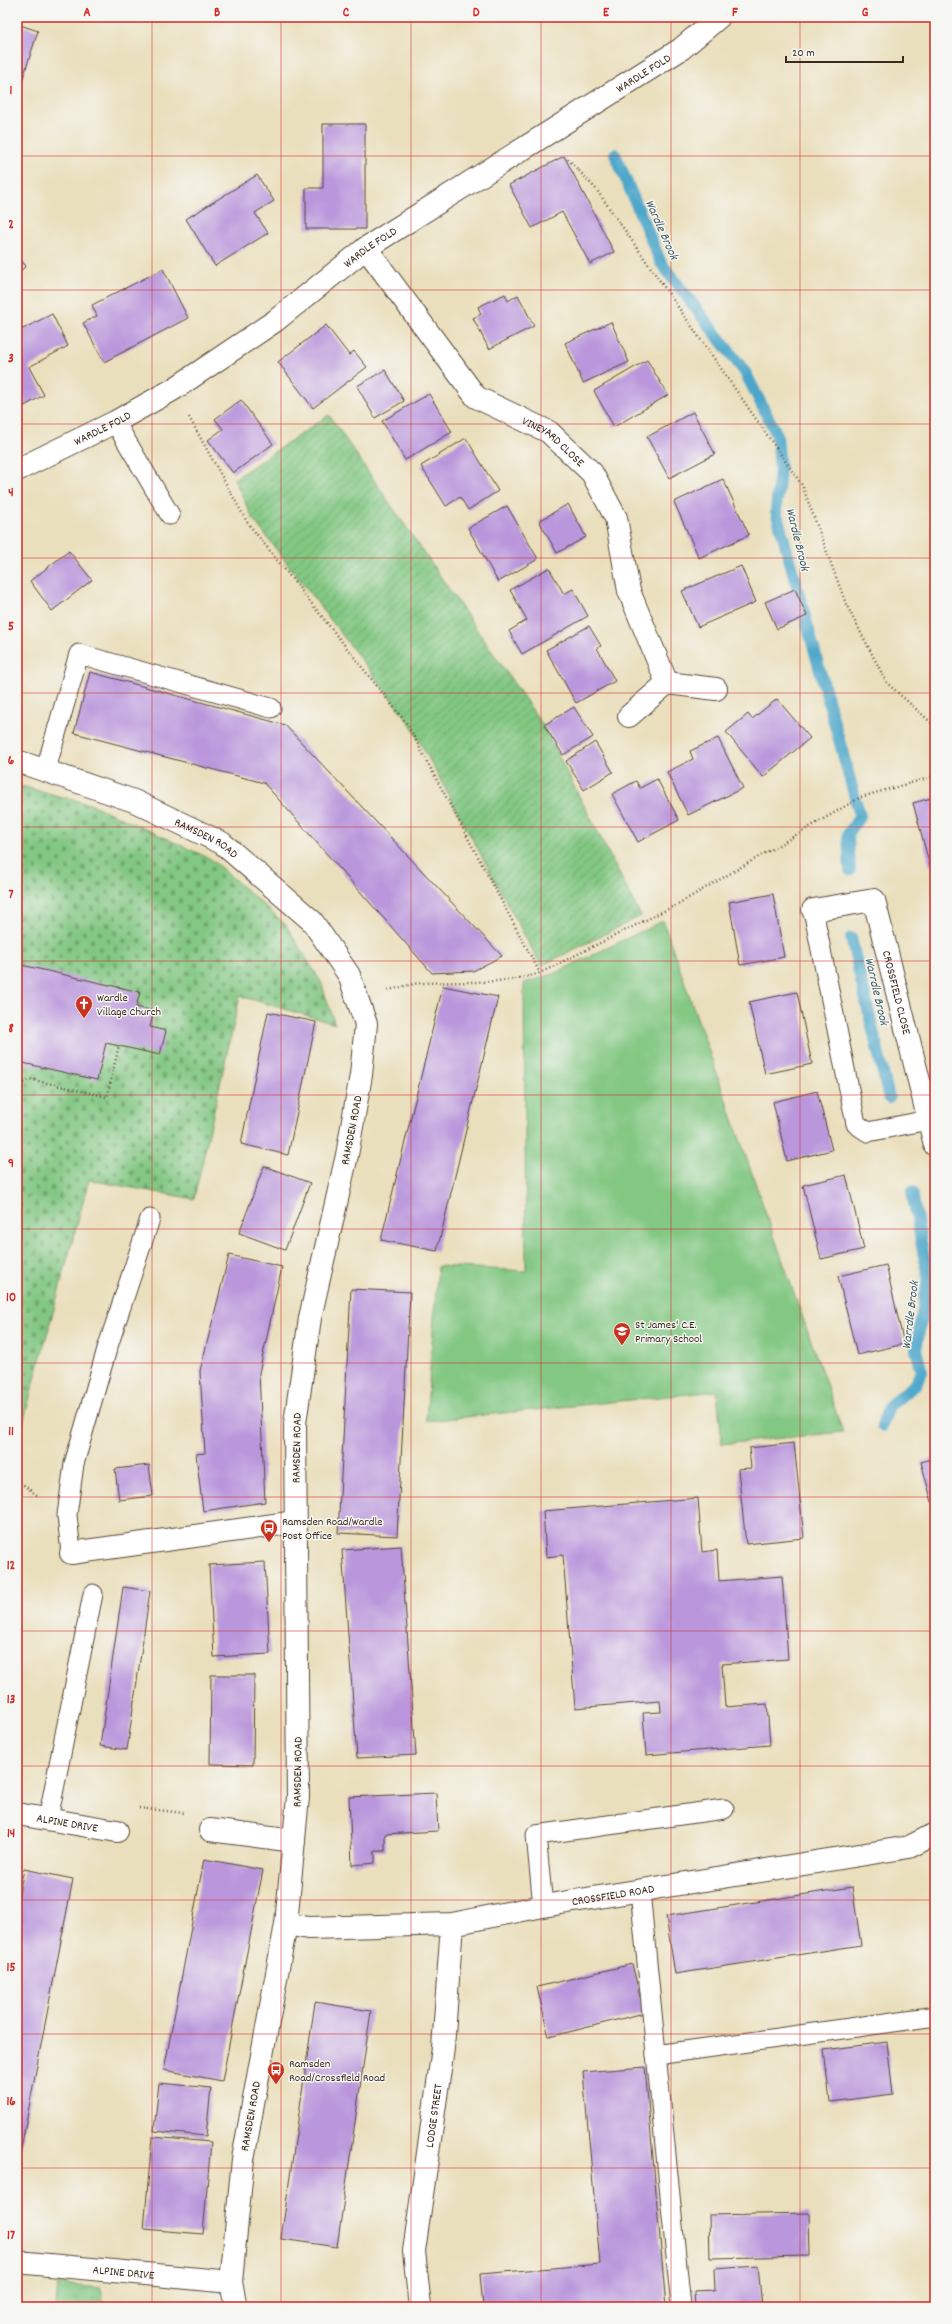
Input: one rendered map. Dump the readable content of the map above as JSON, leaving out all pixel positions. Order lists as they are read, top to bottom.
{
  "streets": {
    "street": [
      "WARDLE FOLD",
      "VINEYARD CLOSE",
      "RAMSDEN ROAD",
      "CROSSFIELD CLOSE",
      "ALPINE DRIVE",
      "CROSSFIELD ROAD",
      "LODGE STREET"
    ]
  },
  "crossings": [
    ["WARDLE FOLD", "VINEYARD CLOSE"],
    ["RAMSDEN ROAD", "ALPINE DRIVE"],
    ["RAMSDEN ROAD", "CROSSFIELD ROAD"],
    ["CROSSFIELD ROAD", "LODGE STREET"]
  ],
  "water": ["Wardle Brook", "Warrdle Brook"],
  "places": {
    "church": ["Wardle Village Church"],
    "school or university": ["St James' C.E. Primary School"],
    "bus stop": ["Ramsden Road/Wardle Post Office", "Ramsden Road/Crossfield Road"]
  },
  "scale_bar": "20 m",
  "grid": {
    "columns": [
      "A",
      "B",
      "C",
      "D",
      "E",
      "F",
      "G"
    ],
    "rows": [
      "1",
      "2",
      "3",
      "4",
      "5",
      "6",
      "7",
      "8",
      "9",
      "10",
      "11",
      "12",
      "13",
      "14",
      "15",
      "16",
      "17"
    ]
  }
}
